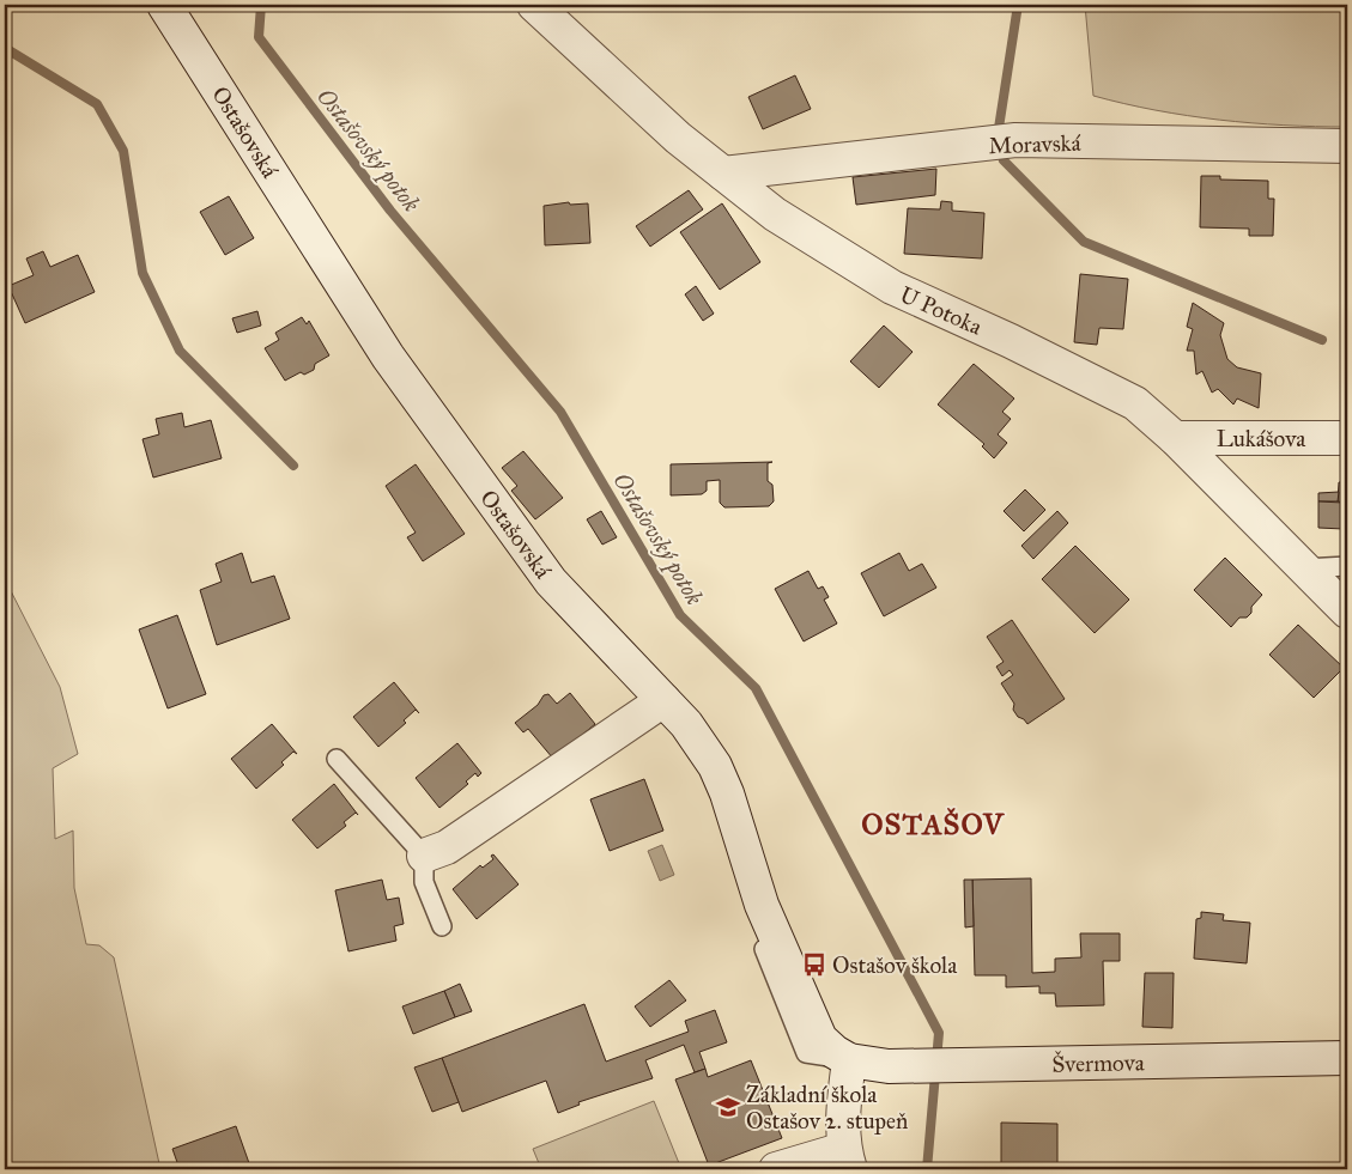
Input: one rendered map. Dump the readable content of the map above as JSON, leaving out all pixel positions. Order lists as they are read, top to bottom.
{
  "streets": {
    "street": [
      "Ostašovská",
      "Moravská",
      "U Potoka",
      "Lukášova",
      "Švermova"
    ]
  },
  "crossings": [
    ["Ostašovská", "Švermova"],
    ["Moravská", "U Potoka"],
    ["U Potoka", "Lukášova"]
  ],
  "districts": ["OSTAŠOV"],
  "water": ["Ostašovský potok"],
  "places": {
    "bus stop": ["Ostašov škola"],
    "school or university": ["Základní škola Ostašov 2. stupeň"]
  }
}
